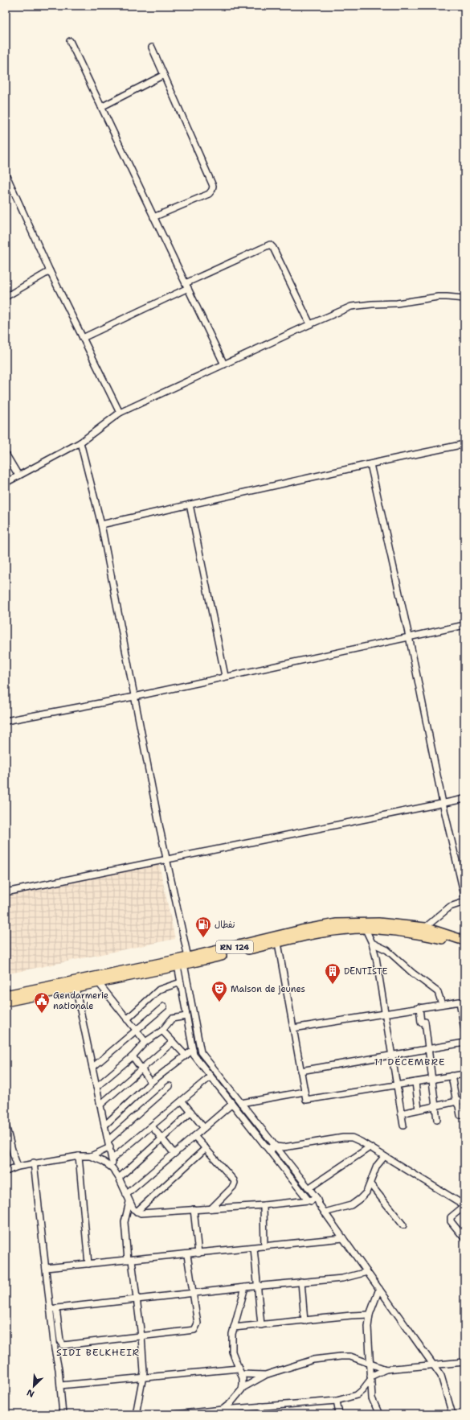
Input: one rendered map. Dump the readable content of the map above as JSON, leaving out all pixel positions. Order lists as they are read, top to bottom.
{
  "streets": {
    "main road": ["RN 124"]
  },
  "districts": ["11 DÉCEMBRE", "SIDI BELKHEIR"],
  "places": {
    "fuel station": ["نفطال"],
    "building": ["DENTISTE"],
    "theatre": ["Maison de jeunes"],
    "public building": ["Gendarmerie nationale"]
  },
  "north": "bottom left"
}
